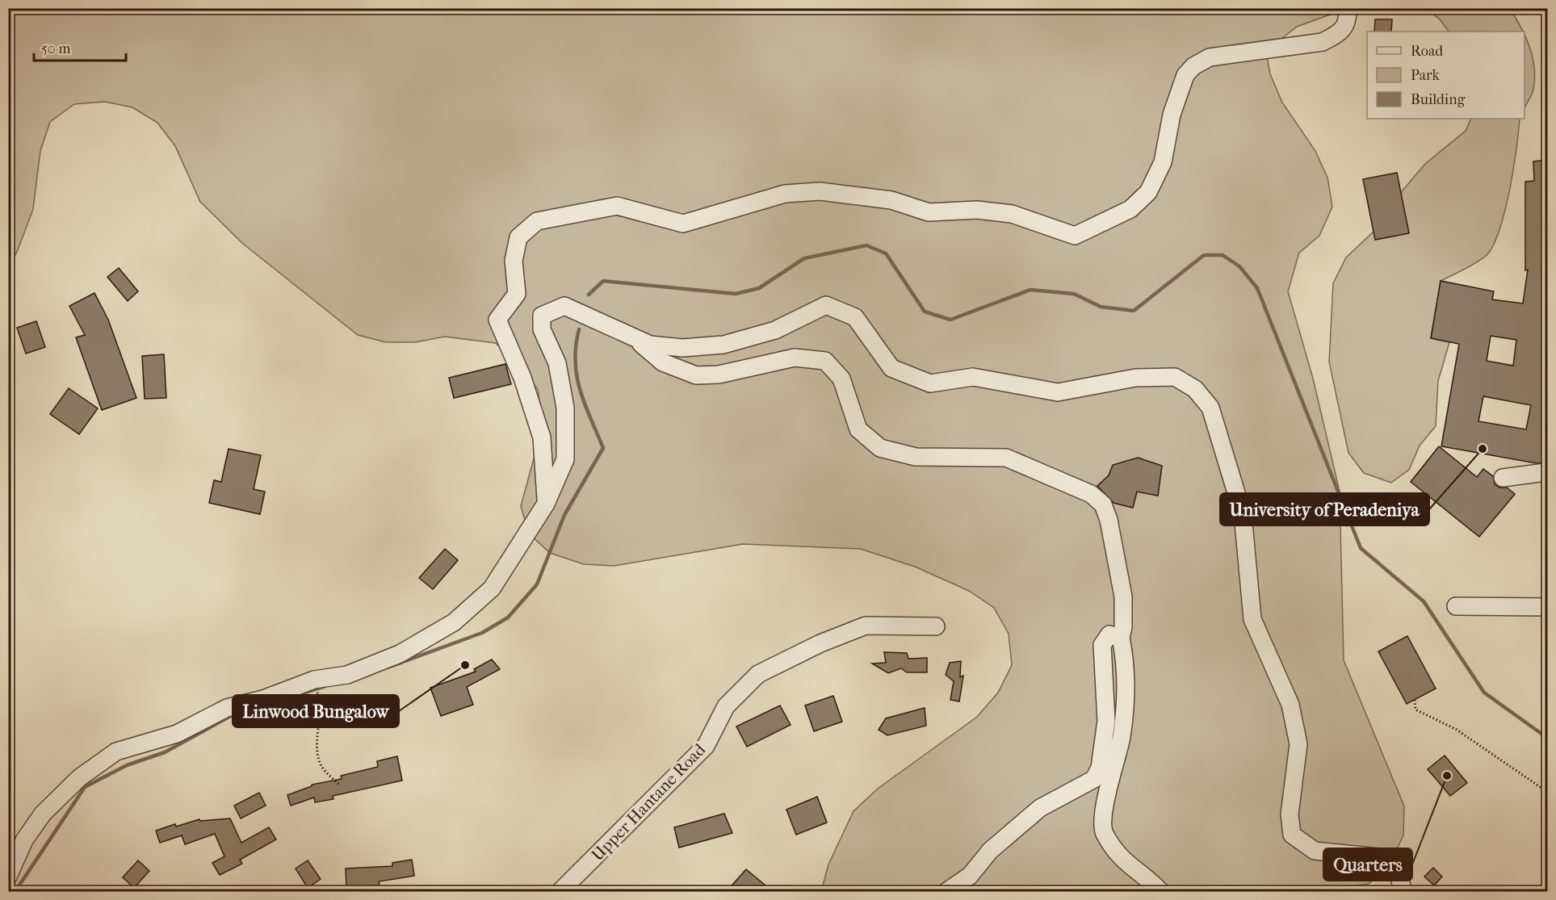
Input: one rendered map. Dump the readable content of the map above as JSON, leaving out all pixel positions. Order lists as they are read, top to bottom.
{
  "streets": {
    "street": ["Upper Hantane Road"]
  },
  "places": ["University of Peradeniya", "Linwood Bungalow", "Quarters"],
  "legend": ["Road", "Park", "Building"],
  "scale_bar": "50 m"
}
